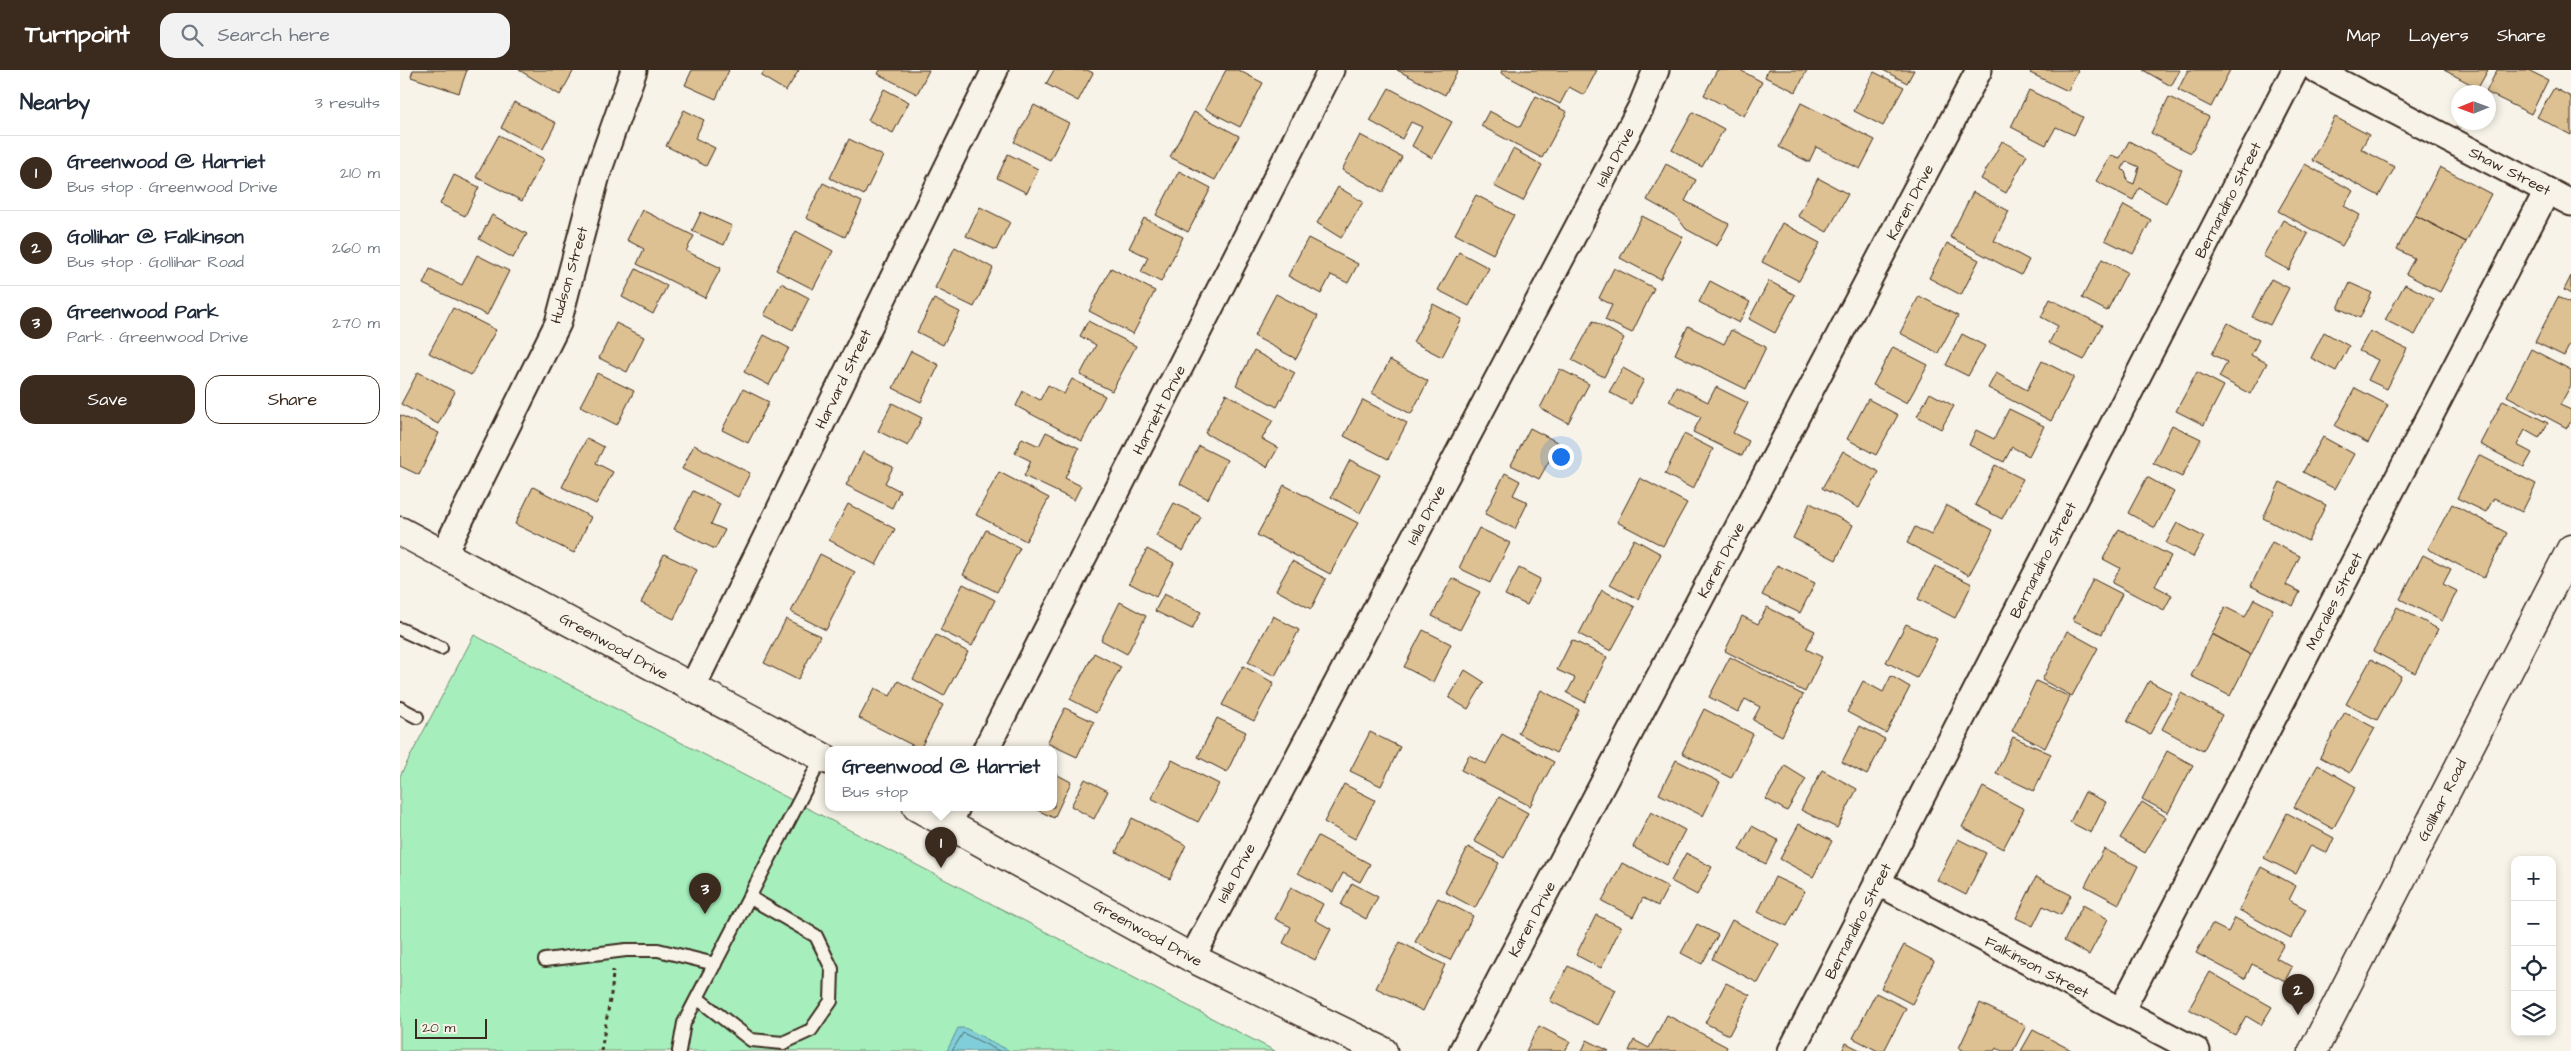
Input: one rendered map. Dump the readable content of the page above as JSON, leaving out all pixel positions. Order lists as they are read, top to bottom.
{
  "streets": {
    "main road": ["Greenwood Drive", "Gollihar Road"],
    "street": [
      "Islla Drive",
      "Shaw Street",
      "Bernandino Street",
      "Karen Drive",
      "Hudson Street",
      "Harvard Street",
      "Harriett Drive",
      "Morales Street",
      "Falkinson Street"
    ]
  },
  "crossings": [
    ["Islla Drive", "Greenwood Drive"],
    ["Shaw Street", "Morales Street"],
    ["Bernandino Street", "Falkinson Street"],
    ["Hudson Street", "Greenwood Drive"],
    ["Harvard Street", "Greenwood Drive"],
    ["Morales Street", "Falkinson Street"]
  ],
  "scale_bar": "20 m",
  "north": "left",
  "page": {
    "header": "Turnpoint",
    "search": "Search here",
    "nav": ["Map", "Layers", "Share"],
    "heading": ["Nearby", "3 results"],
    "list": [
      {
        "mark": "1",
        "name": "Greenwood @ Harriet",
        "note": "Bus stop · Greenwood Drive",
        "value": "210 m"
      },
      {
        "mark": "2",
        "name": "Gollihar @ Falkinson",
        "note": "Bus stop · Gollihar Road",
        "value": "260 m"
      },
      {
        "mark": "3",
        "name": "Greenwood Park",
        "note": "Park · Greenwood Drive",
        "value": "270 m"
      }
    ],
    "buttons": ["Save", "Share"],
    "popup": ["Greenwood @ Harriet", "Bus stop"],
    "pins": ["1", "3", "2"],
    "map_buttons": ["+", "−"],
    "scale": "20 m"
  }
}
